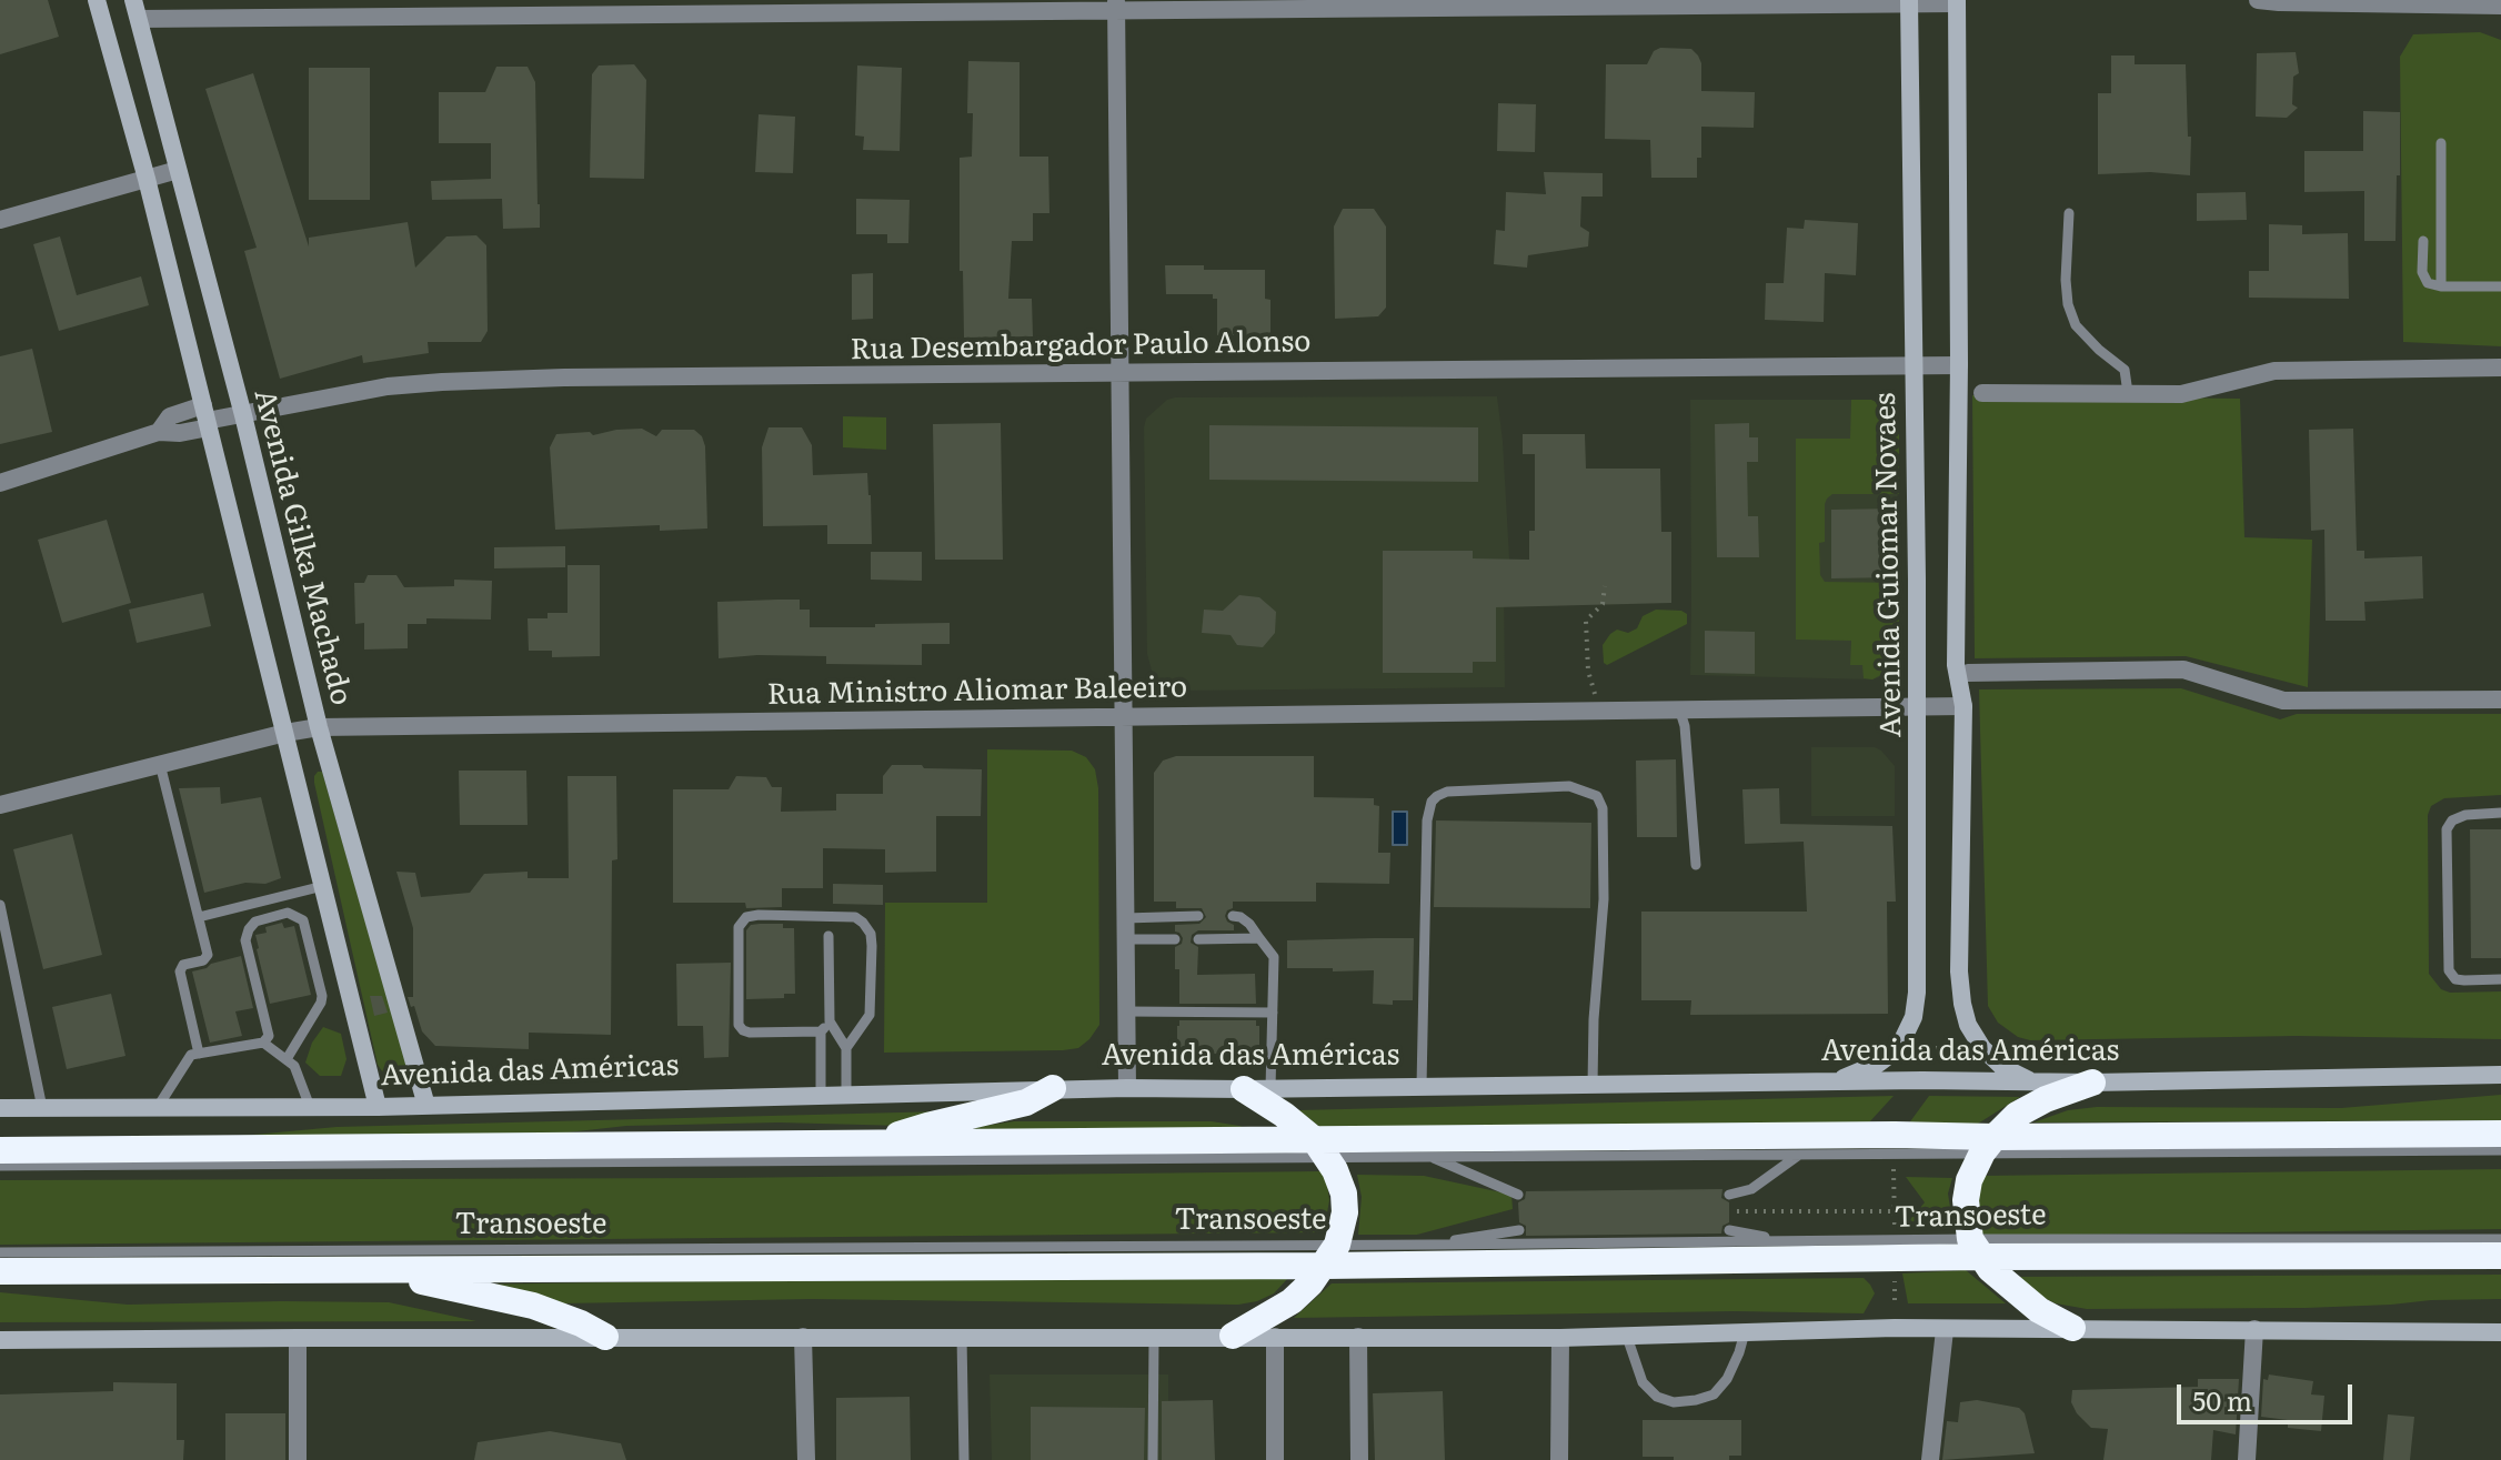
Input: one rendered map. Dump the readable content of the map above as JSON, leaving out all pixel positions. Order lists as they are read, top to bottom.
{
  "streets": {
    "main road": ["Avenida Gilka Machado", "Avenida Guiomar Novaes", "Avenida das Américas"],
    "street": ["Rua Desembargador Paulo Alonso", "Rua Ministro Aliomar Baleeiro"],
    "lane": ["Transoeste"]
  },
  "crossings": [
    ["Rua Desembargador Paulo Alonso", "Avenida Gilka Machado"],
    ["Rua Desembargador Paulo Alonso", "Avenida Guiomar Novaes"],
    ["Avenida Gilka Machado", "Rua Ministro Aliomar Baleeiro"],
    ["Avenida Gilka Machado", "Avenida das Américas"],
    ["Avenida Guiomar Novaes", "Rua Ministro Aliomar Baleeiro"],
    ["Avenida Guiomar Novaes", "Avenida das Américas"]
  ],
  "scale_bar": "50 m"
}
